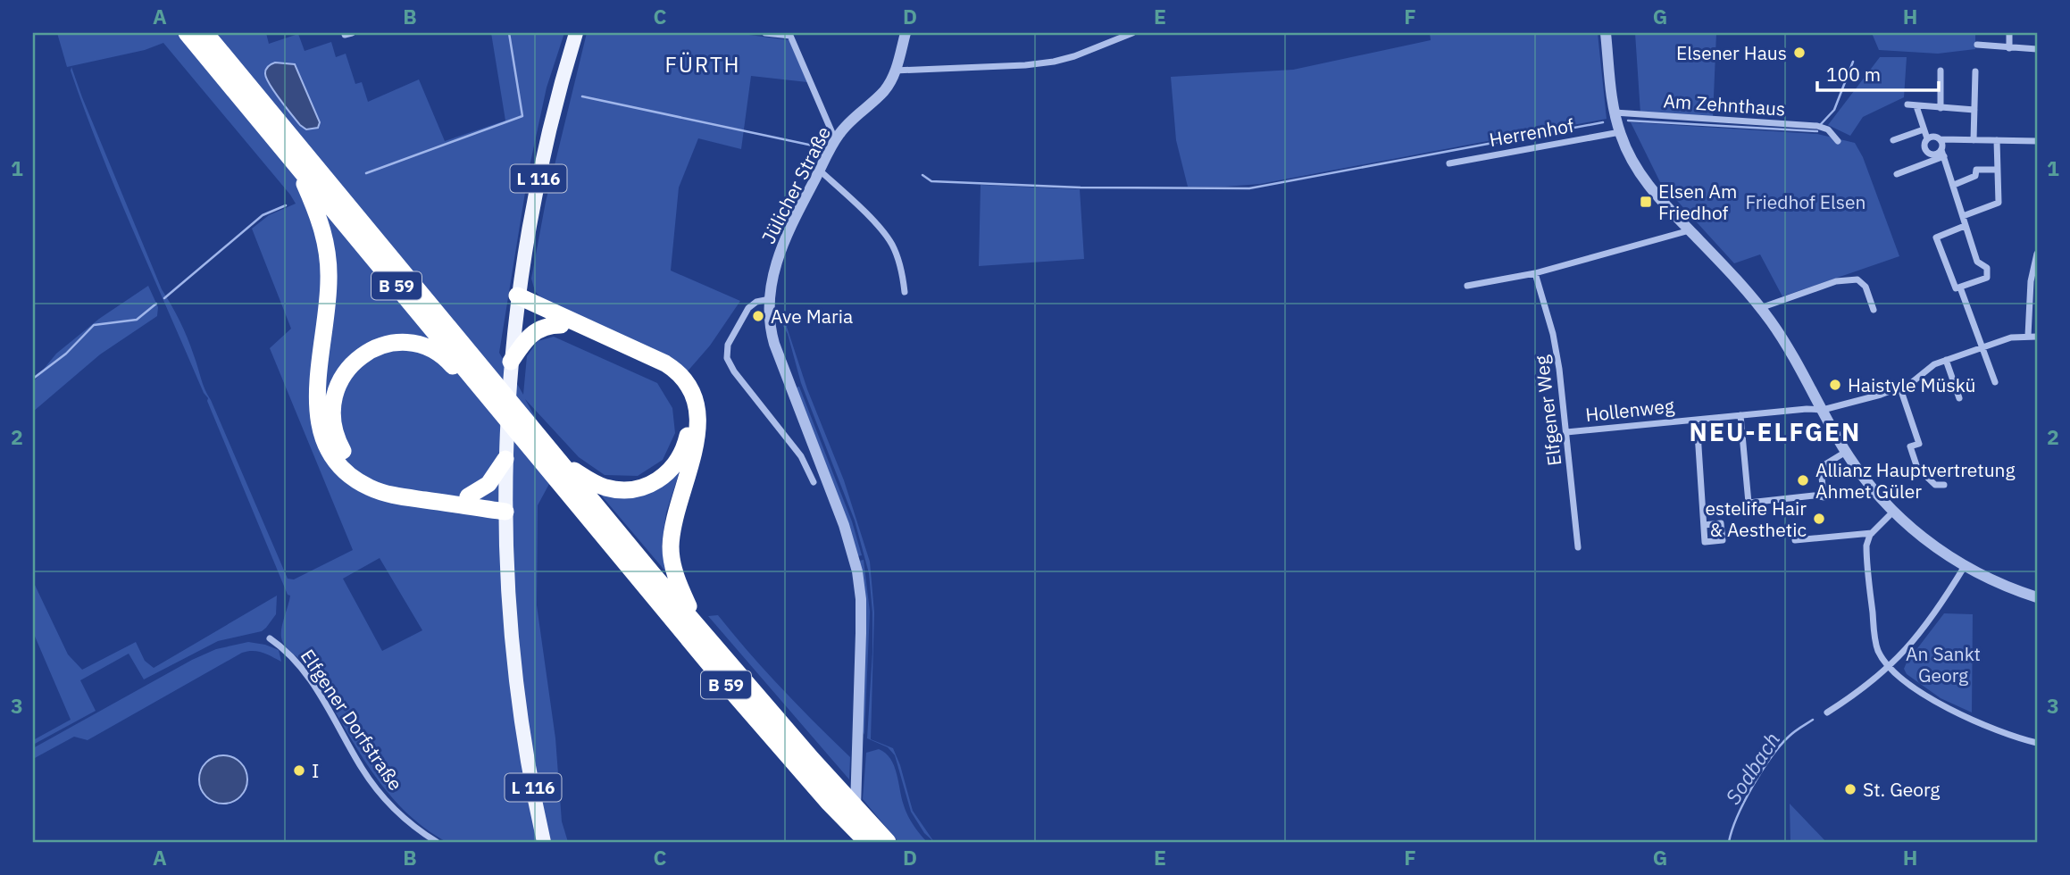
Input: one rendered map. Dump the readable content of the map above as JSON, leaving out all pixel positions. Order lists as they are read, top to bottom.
{
  "streets": {
    "highway": ["B 59"],
    "main road": ["L 116"],
    "street": [
      "Am Zehnthaus",
      "Herrenhof",
      "Jülicher Straße",
      "Hollenweg",
      "Elfgener Weg",
      "Elfgener Dorfstraße"
    ]
  },
  "crossings": [
    ["Hollenweg", "Elfgener Weg"]
  ],
  "districts": ["FÜRTH", "NEU-ELFGEN"],
  "water": ["Sodbach"],
  "parks": ["Friedhof Elsen", "An Sankt Georg"],
  "places": {
    "other": [
      "Elsener Haus",
      "Ave Maria",
      "Haistyle Müskü",
      "Allianz Hauptvertretung Ahmet Güler",
      "estelife Hair & Aesthetic",
      "I",
      "St. Georg"
    ],
    "transit": ["Elsen Am Friedhof"]
  },
  "scale_bar": "100 m",
  "grid": {
    "columns": [
      "A",
      "B",
      "C",
      "D",
      "E",
      "F",
      "G",
      "H"
    ],
    "rows": ["1", "2", "3"]
  }
}
